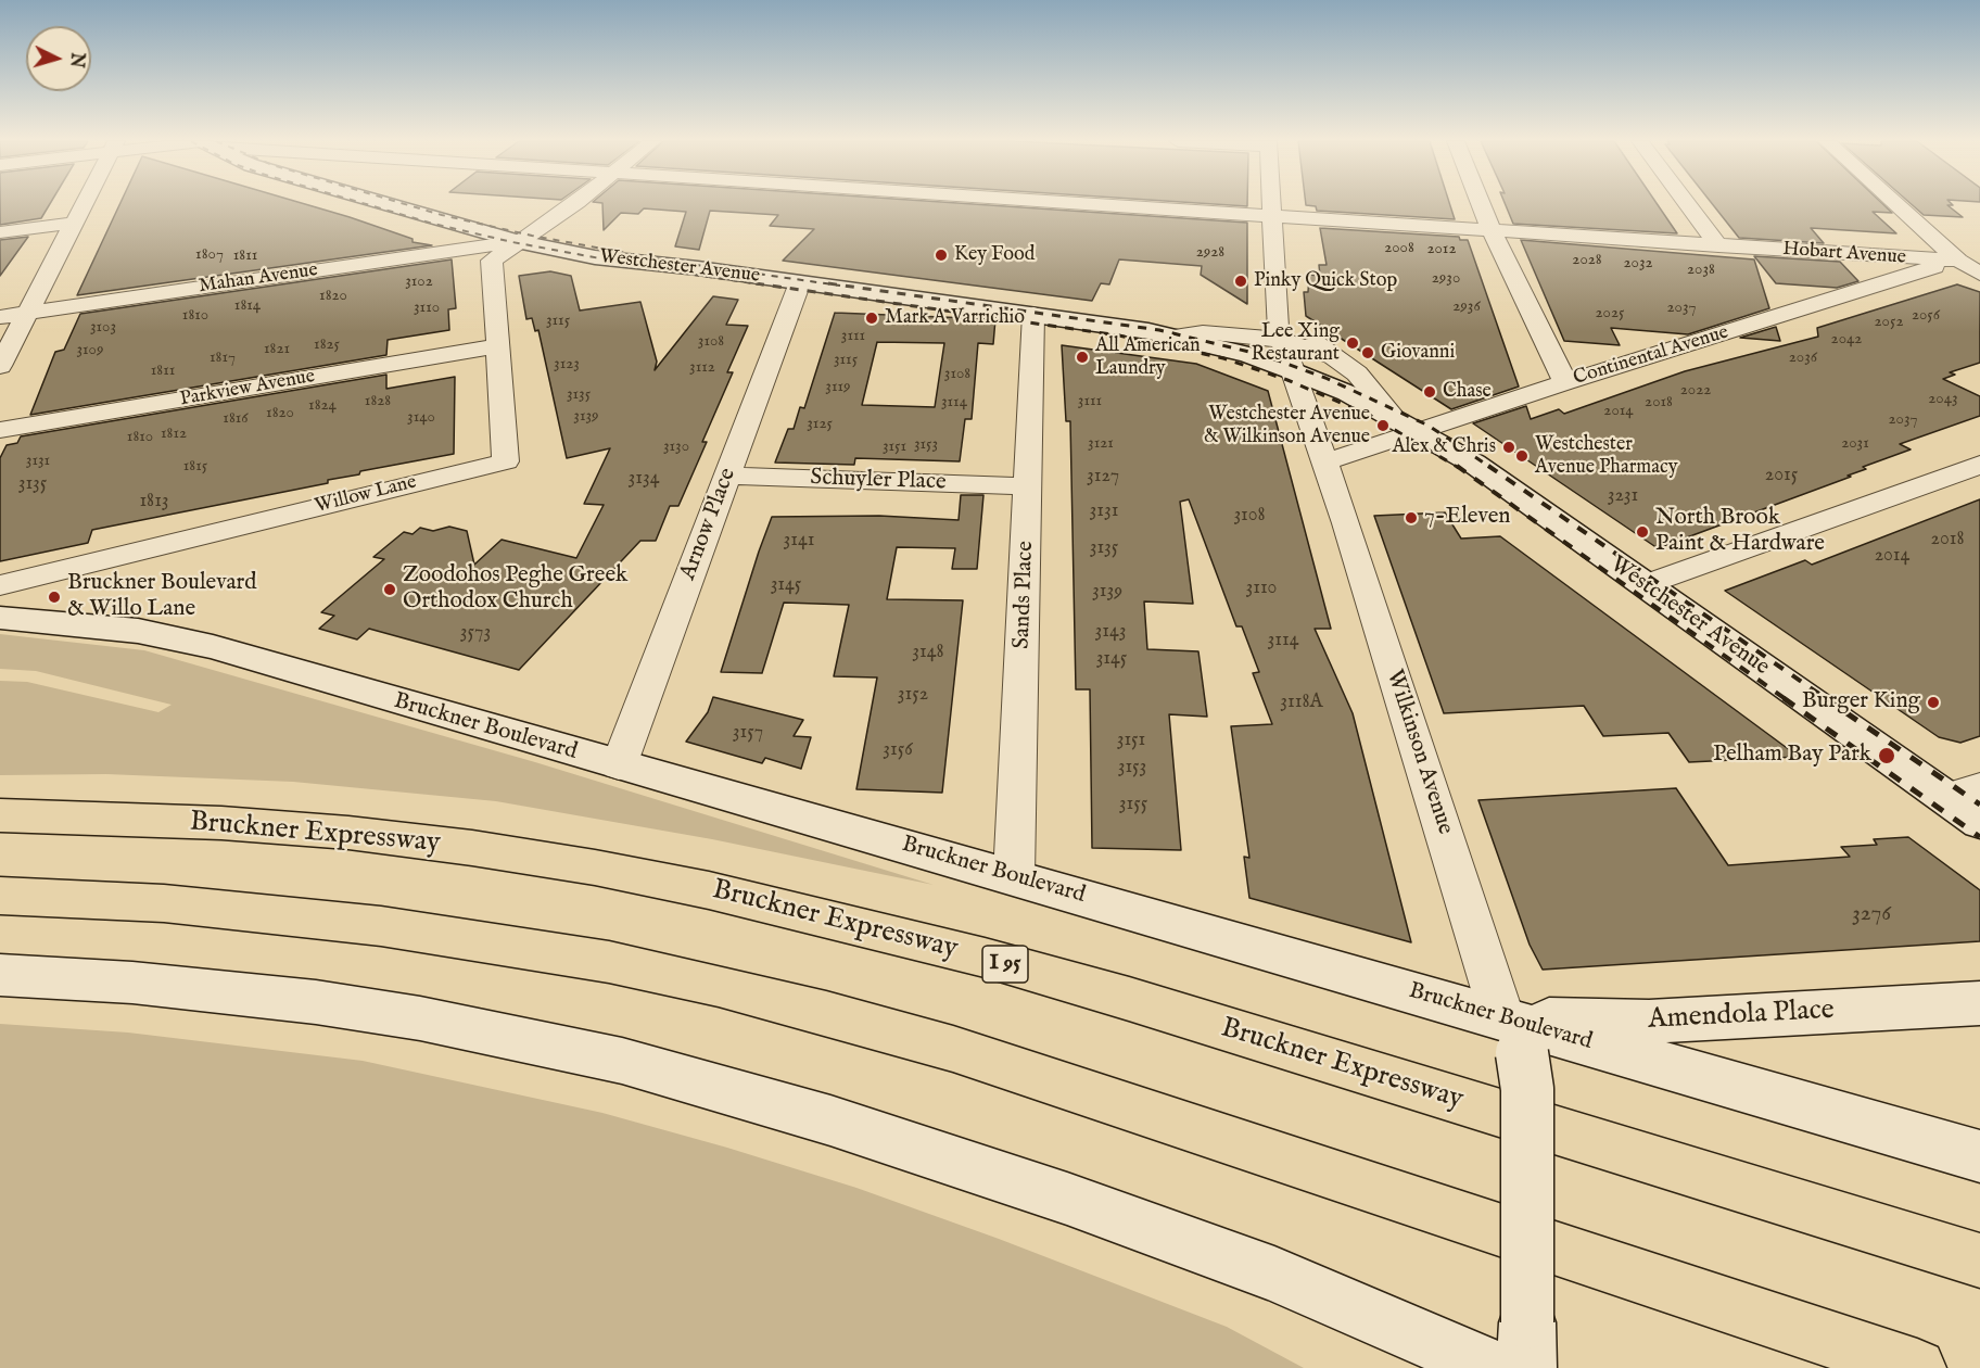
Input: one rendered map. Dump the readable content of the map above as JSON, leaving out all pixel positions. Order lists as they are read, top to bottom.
{
  "streets": {
    "highway": ["Bruckner Expressway", "I 95"],
    "main road": [
      "Westchester Avenue",
      "Bruckner Boulevard",
      "Wilkinson Avenue",
      "Amendola Place"
    ],
    "street": [
      "Hobart Avenue",
      "Mahan Avenue",
      "Continental Avenue",
      "Parkview Avenue",
      "Schuyler Place",
      "Willow Lane",
      "Arnow Place",
      "Sands Place"
    ]
  },
  "crossings": [
    ["Hobart Avenue", "Continental Avenue"],
    ["Hobart Avenue", "Wilkinson Avenue"],
    ["Westchester Avenue", "Mahan Avenue"],
    ["Westchester Avenue", "Continental Avenue"],
    ["Westchester Avenue", "Willow Lane"],
    ["Westchester Avenue", "Arnow Place"],
    ["Westchester Avenue", "Sands Place"],
    ["Westchester Avenue", "Wilkinson Avenue"],
    ["Mahan Avenue", "Willow Lane"],
    ["Continental Avenue", "Wilkinson Avenue"],
    ["Parkview Avenue", "Willow Lane"],
    ["Schuyler Place", "Arnow Place"],
    ["Schuyler Place", "Sands Place"],
    ["Arnow Place", "Bruckner Boulevard"],
    ["Sands Place", "Bruckner Boulevard"],
    ["Bruckner Boulevard", "Wilkinson Avenue"],
    ["Bruckner Boulevard", "Amendola Place"],
    ["Wilkinson Avenue", "Amendola Place"]
  ],
  "places": [
    "Key Food",
    "Pinky Quick Stop",
    "Mark A Varrichio",
    "Lee Xing Restaurant",
    "Giovanni",
    "All American Laundry",
    "Chase",
    "Westchester Avenue & Wilkinson Avenue",
    "Alex & Chris",
    "Westchester Avenue Pharmacy",
    "7-Eleven",
    "North Brook Paint & Hardware",
    "Zoodohos Peghe Greek Orthodox Church",
    "Bruckner Boulevard & Willo Lane",
    "Burger King",
    "Pelham Bay Park"
  ],
  "house_numbers": [
    "2008",
    "2012",
    "2928",
    "1807",
    "1811",
    "2028",
    "2032",
    "2038",
    "2930",
    "3102",
    "1820",
    "1814",
    "2936",
    "3110",
    "2037",
    "2025",
    "1810",
    "2056",
    "3115",
    "2052",
    "3103",
    "3111",
    "2042",
    "3108",
    "1825",
    "1821",
    "3109",
    "1817",
    "2036",
    "3115",
    "3123",
    "3112",
    "1811",
    "3108",
    "3119",
    "2022",
    "3135",
    "2043",
    "1828",
    "3111",
    "3114",
    "2018",
    "1824",
    "2014",
    "1820",
    "3139",
    "3140",
    "1816",
    "2037",
    "3125",
    "1812",
    "1810",
    "3121",
    "2031",
    "3153",
    "3130",
    "3151",
    "3131",
    "1815",
    "2015",
    "3127",
    "3134",
    "3135",
    "3231",
    "1813",
    "3131",
    "3108",
    "2018",
    "3141",
    "3135",
    "2014",
    "3145",
    "3110",
    "3139",
    "3143",
    "3573",
    "3114",
    "3148",
    "3145",
    "3152",
    "3118A",
    "3157",
    "3151",
    "3156",
    "3153",
    "3155",
    "3276"
  ],
  "north": "right"
}
